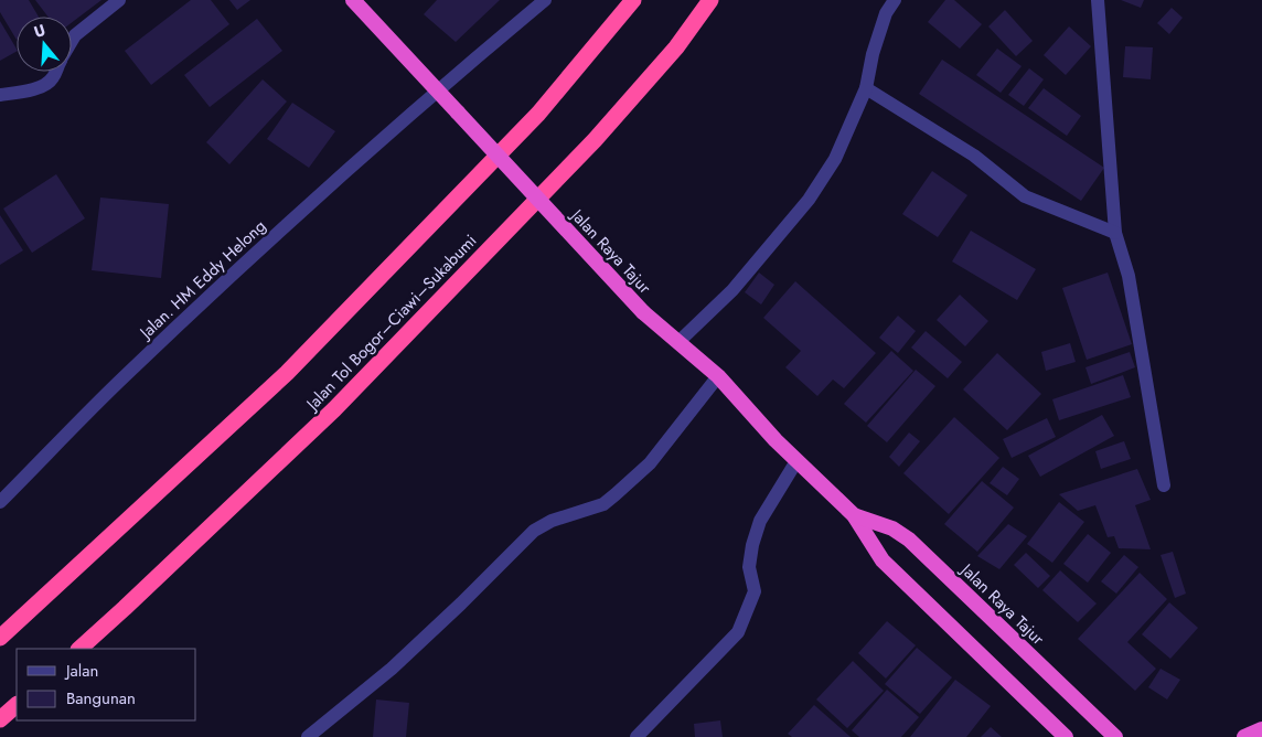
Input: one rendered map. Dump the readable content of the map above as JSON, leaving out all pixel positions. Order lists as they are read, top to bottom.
{
  "streets": {
    "highway": ["Jalan Raya Tajur", "Jalan Tol Bogor–Ciawi–Sukabumi"],
    "street": ["Jalan. HM Eddy Helong"]
  },
  "crossings": [
    ["Jalan Raya Tajur", "Jalan. HM Eddy Helong"]
  ],
  "legend": ["Jalan", "Bangunan"],
  "north": "top"
}
